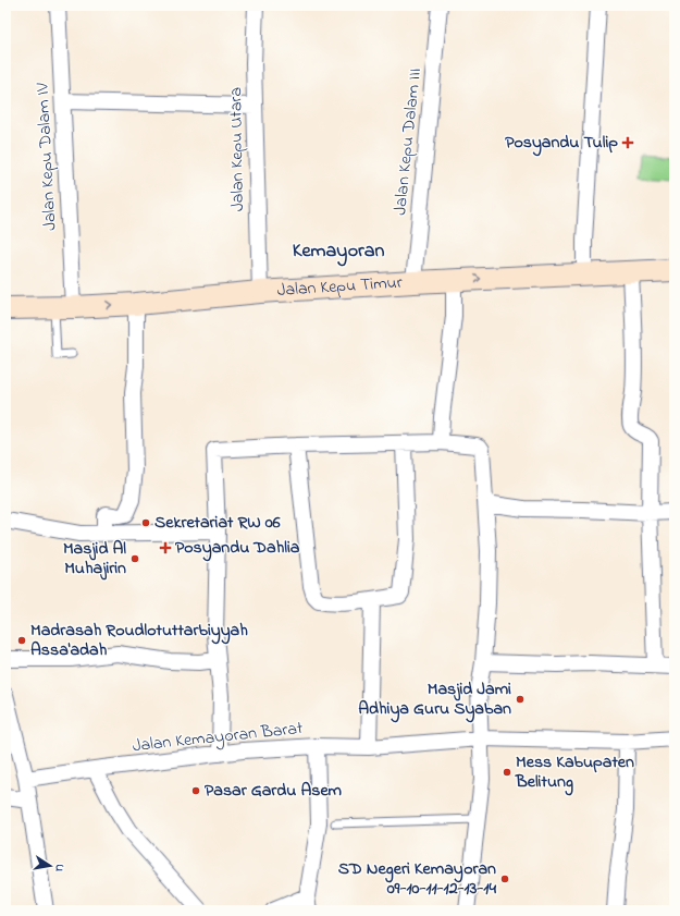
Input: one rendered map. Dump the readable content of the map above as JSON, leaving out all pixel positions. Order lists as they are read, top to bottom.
{
  "streets": {
    "street": [
      "Jalan Kepu Dalam III",
      "Jalan Kepu Utara",
      "Jalan Kepu Dalam IV",
      "Jalan Kepu Timur",
      "Jalan Kemayoran Barat"
    ]
  },
  "crossings": [
    ["Jalan Kepu Dalam III", "Jalan Kepu Timur"],
    ["Jalan Kepu Utara", "Jalan Kepu Timur"],
    ["Jalan Kepu Dalam IV", "Jalan Kepu Timur"]
  ],
  "districts": ["Kemayoran"],
  "places": {
    "health": ["Posyandu Tulip", "Posyandu Dahlia"],
    "other": [
      "Sekretariat RW 06",
      "Masjid Al Muhajirin",
      "Madrasah Roudlotuttarbiyyah Assa'adah",
      "Masjid Jami Adhiya Guru Syaban",
      "Mess Kabupaten Belitung",
      "Pasar Gardu Asem",
      "SD Negeri Kemayoran 09-10-11-12-13-14"
    ]
  },
  "north": "right"
}
